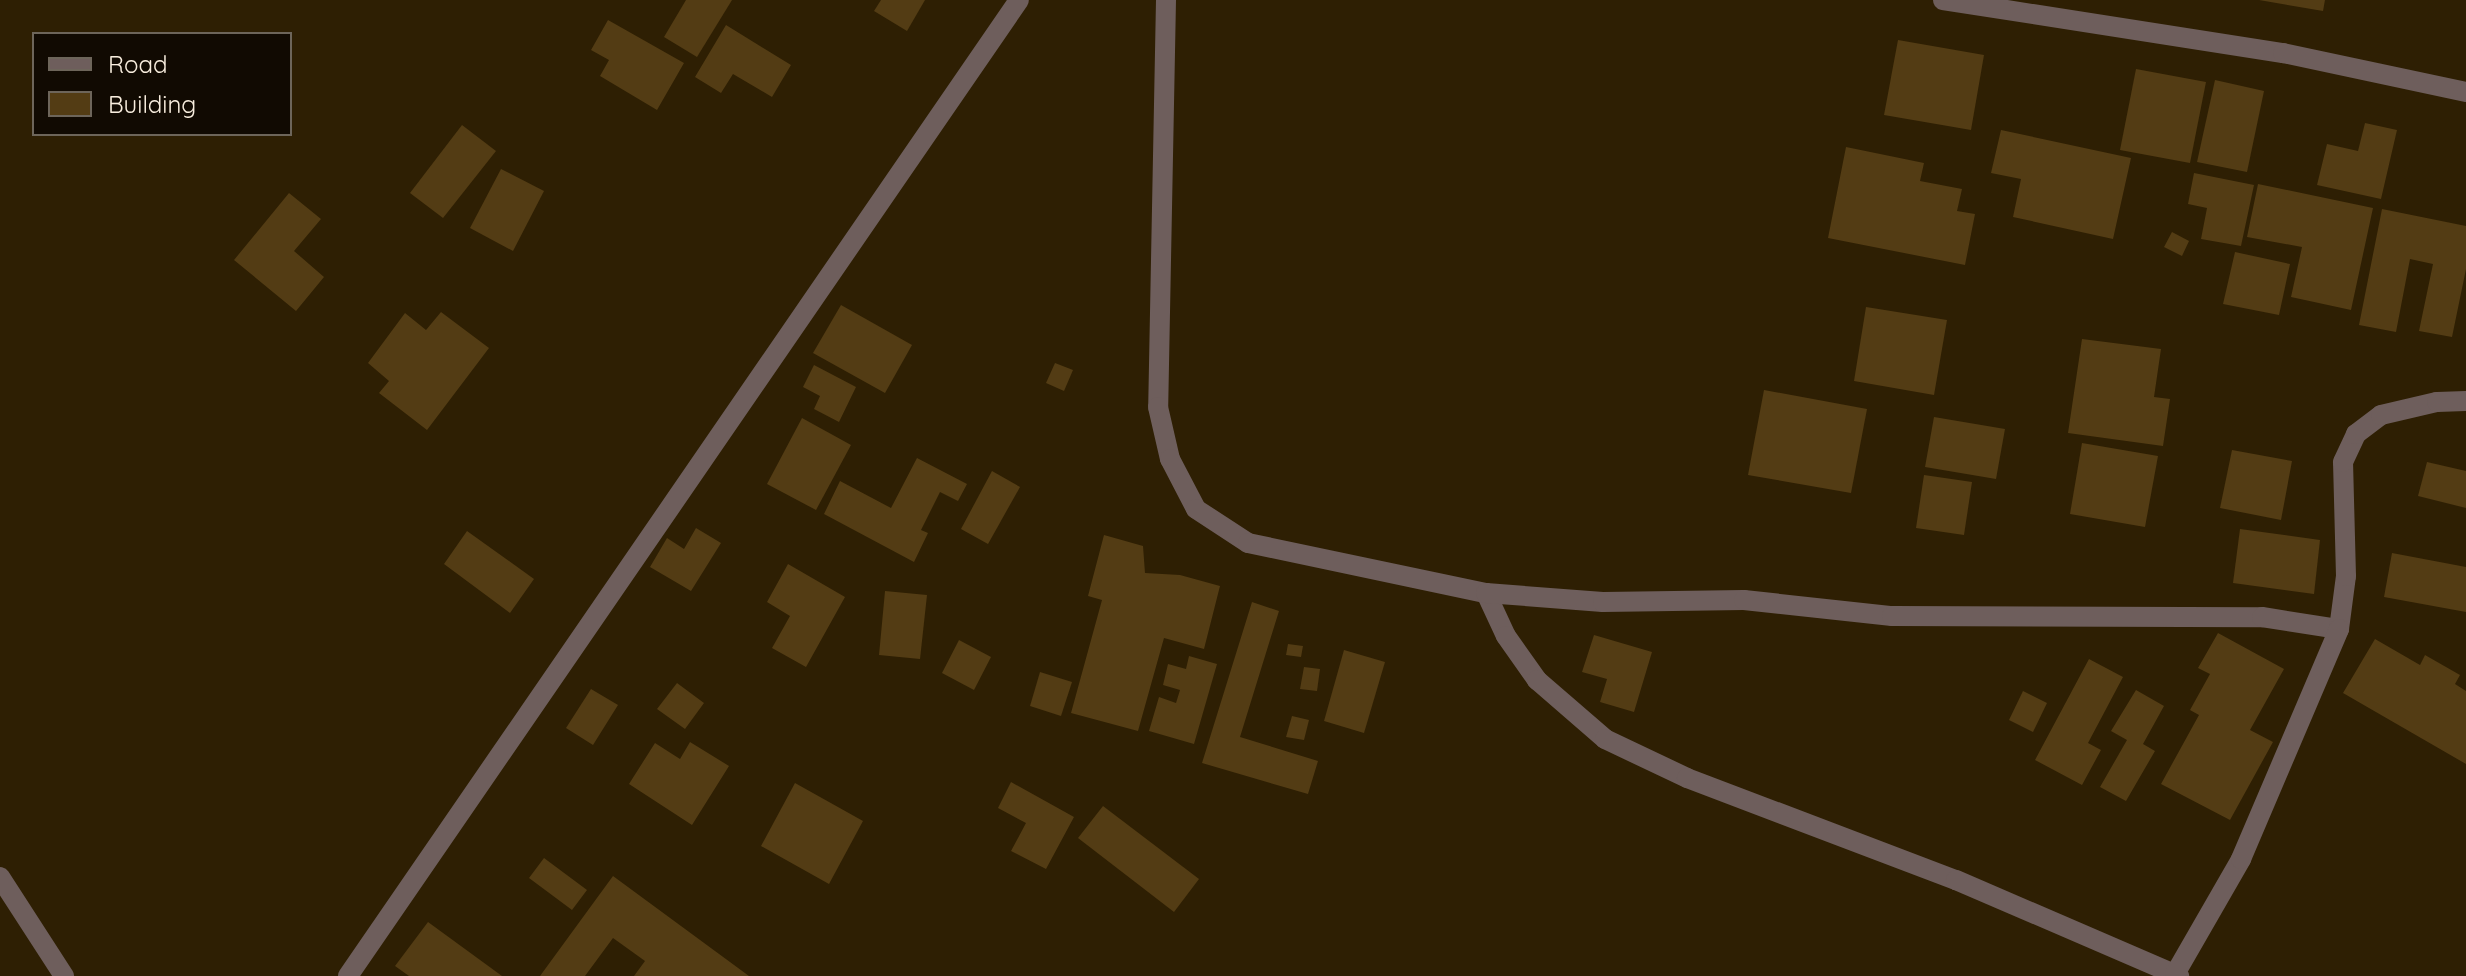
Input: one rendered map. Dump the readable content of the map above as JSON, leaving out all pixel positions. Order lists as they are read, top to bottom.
{
  "legend": ["Road", "Building"]
}
